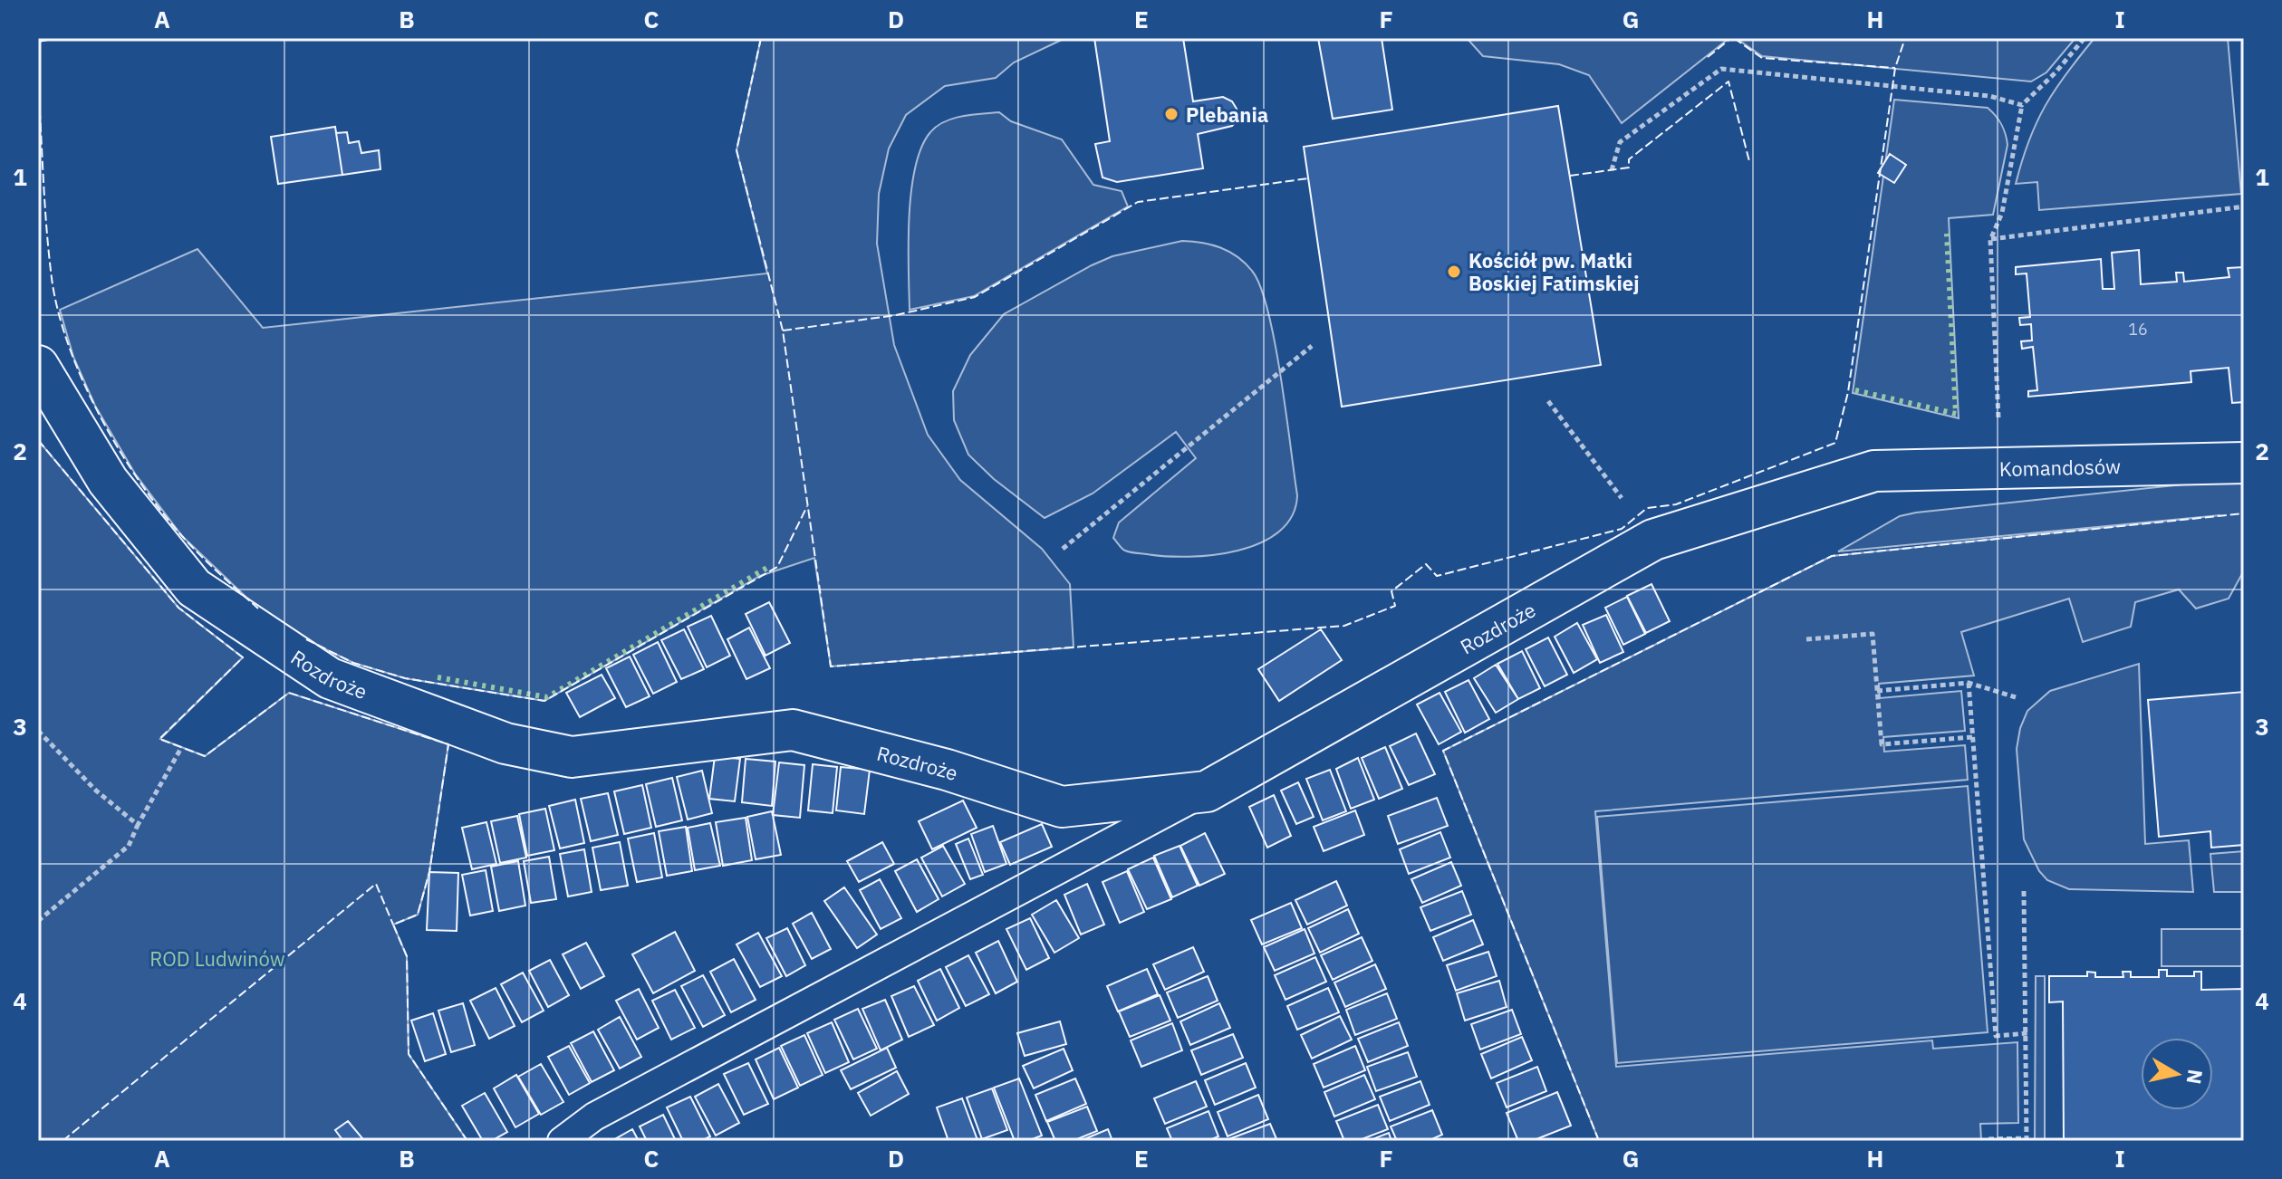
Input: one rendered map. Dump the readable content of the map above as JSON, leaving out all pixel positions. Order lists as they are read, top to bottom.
{
  "streets": {
    "street": ["Komandosów", "Rozdroże"]
  },
  "crossings": [
    ["Komandosów", "Rozdroże"]
  ],
  "parks": ["ROD Ludwinów"],
  "places": ["Plebania", "Kościół pw. Matki Boskiej Fatimskiej"],
  "house_numbers": ["16"],
  "north": "right",
  "grid": {
    "columns": [
      "A",
      "B",
      "C",
      "D",
      "E",
      "F",
      "G",
      "H",
      "I"
    ],
    "rows": [
      "1",
      "2",
      "3",
      "4"
    ]
  }
}
